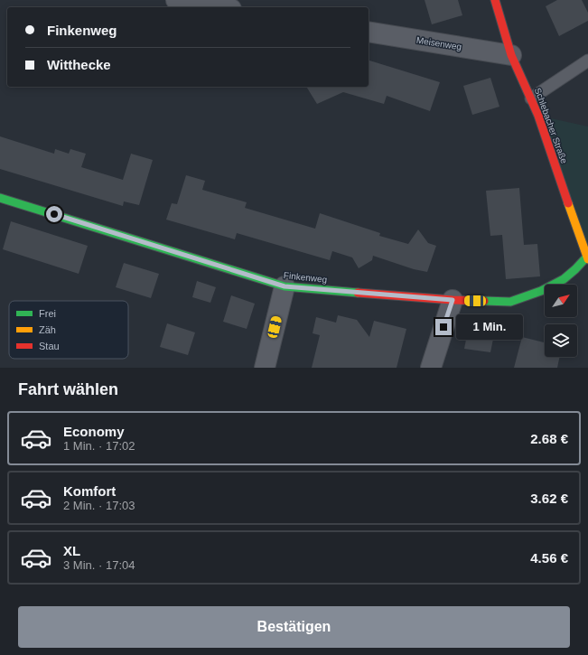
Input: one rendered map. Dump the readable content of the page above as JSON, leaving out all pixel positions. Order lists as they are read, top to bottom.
{
  "streets": {
    "street": ["Meisenweg", "Schlebacher Straße", "Finkenweg"]
  },
  "crossings": [
    ["Meisenweg", "Schlebacher Straße"],
    ["Schlebacher Straße", "Finkenweg"]
  ],
  "legend": ["Frei", "Zäh", "Stau"],
  "north": "top right",
  "page": {
    "banner": ["Finkenweg", "Witthecke"],
    "bubble": "1 Min.",
    "heading": "Fahrt wählen",
    "list": [
      {
        "name": "Economy",
        "note": "1 Min. · 17:02",
        "value": "2.68 €"
      },
      {
        "name": "Komfort",
        "note": "2 Min. · 17:03",
        "value": "3.62 €"
      },
      {
        "name": "XL",
        "note": "3 Min. · 17:04",
        "value": "4.56 €"
      }
    ],
    "buttons": "Bestätigen"
  }
}
